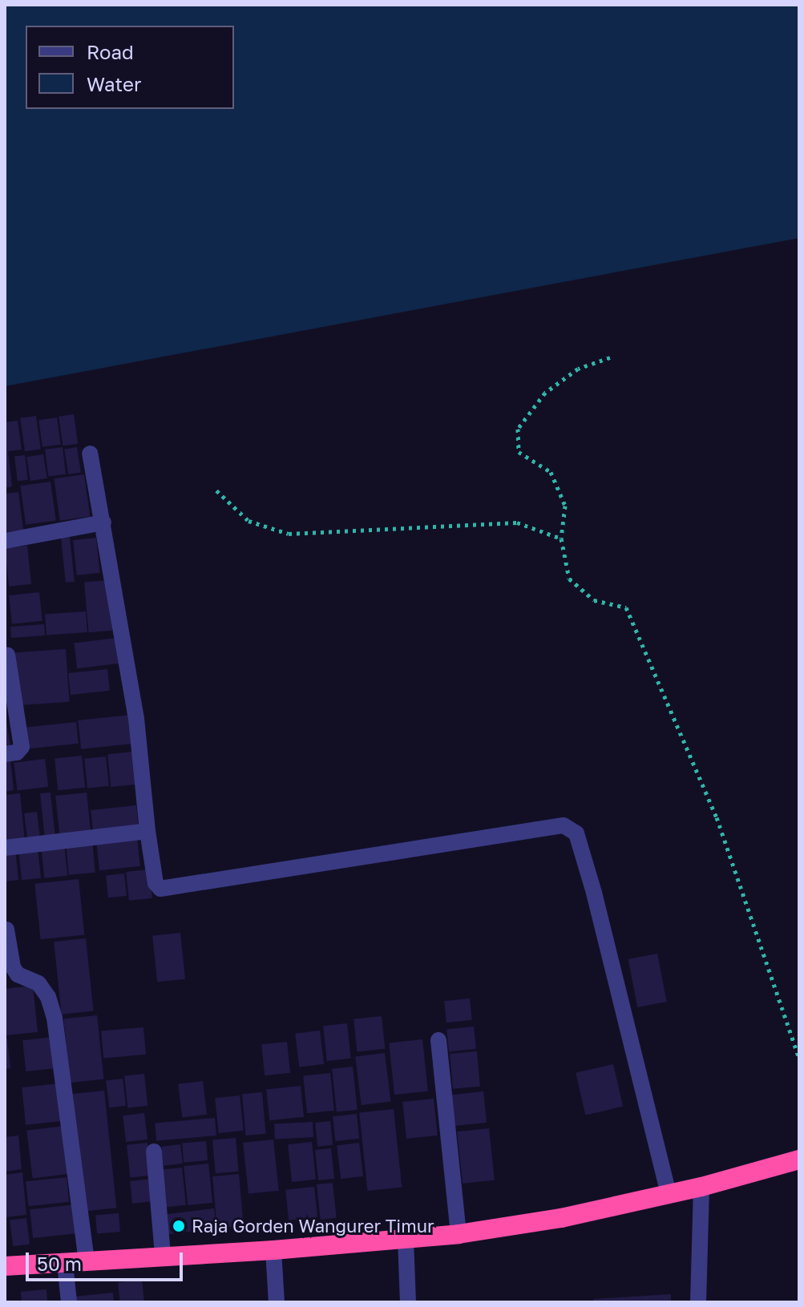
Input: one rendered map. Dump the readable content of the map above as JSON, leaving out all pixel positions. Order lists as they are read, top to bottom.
{
  "places": ["Raja Gorden Wangurer Timur"],
  "legend": ["Road", "Water"],
  "scale_bar": "50 m"
}
